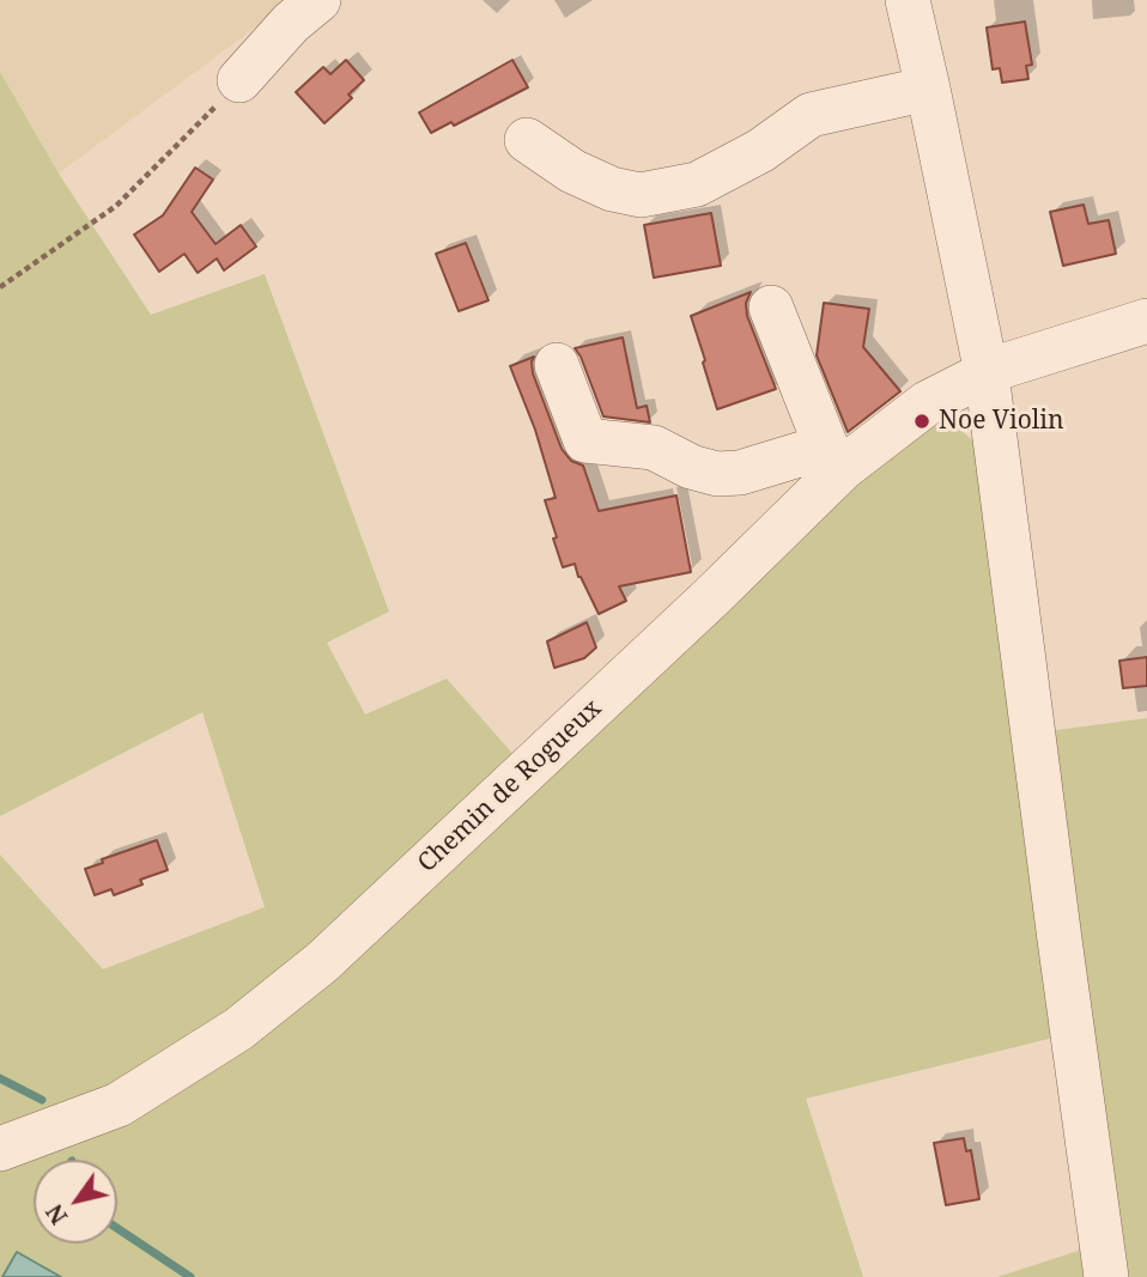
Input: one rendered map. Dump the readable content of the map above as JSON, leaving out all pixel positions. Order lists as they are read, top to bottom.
{
  "streets": {
    "street": ["Chemin de Rogueux"]
  },
  "places": ["Noe Violin"],
  "north": "bottom left"
}
